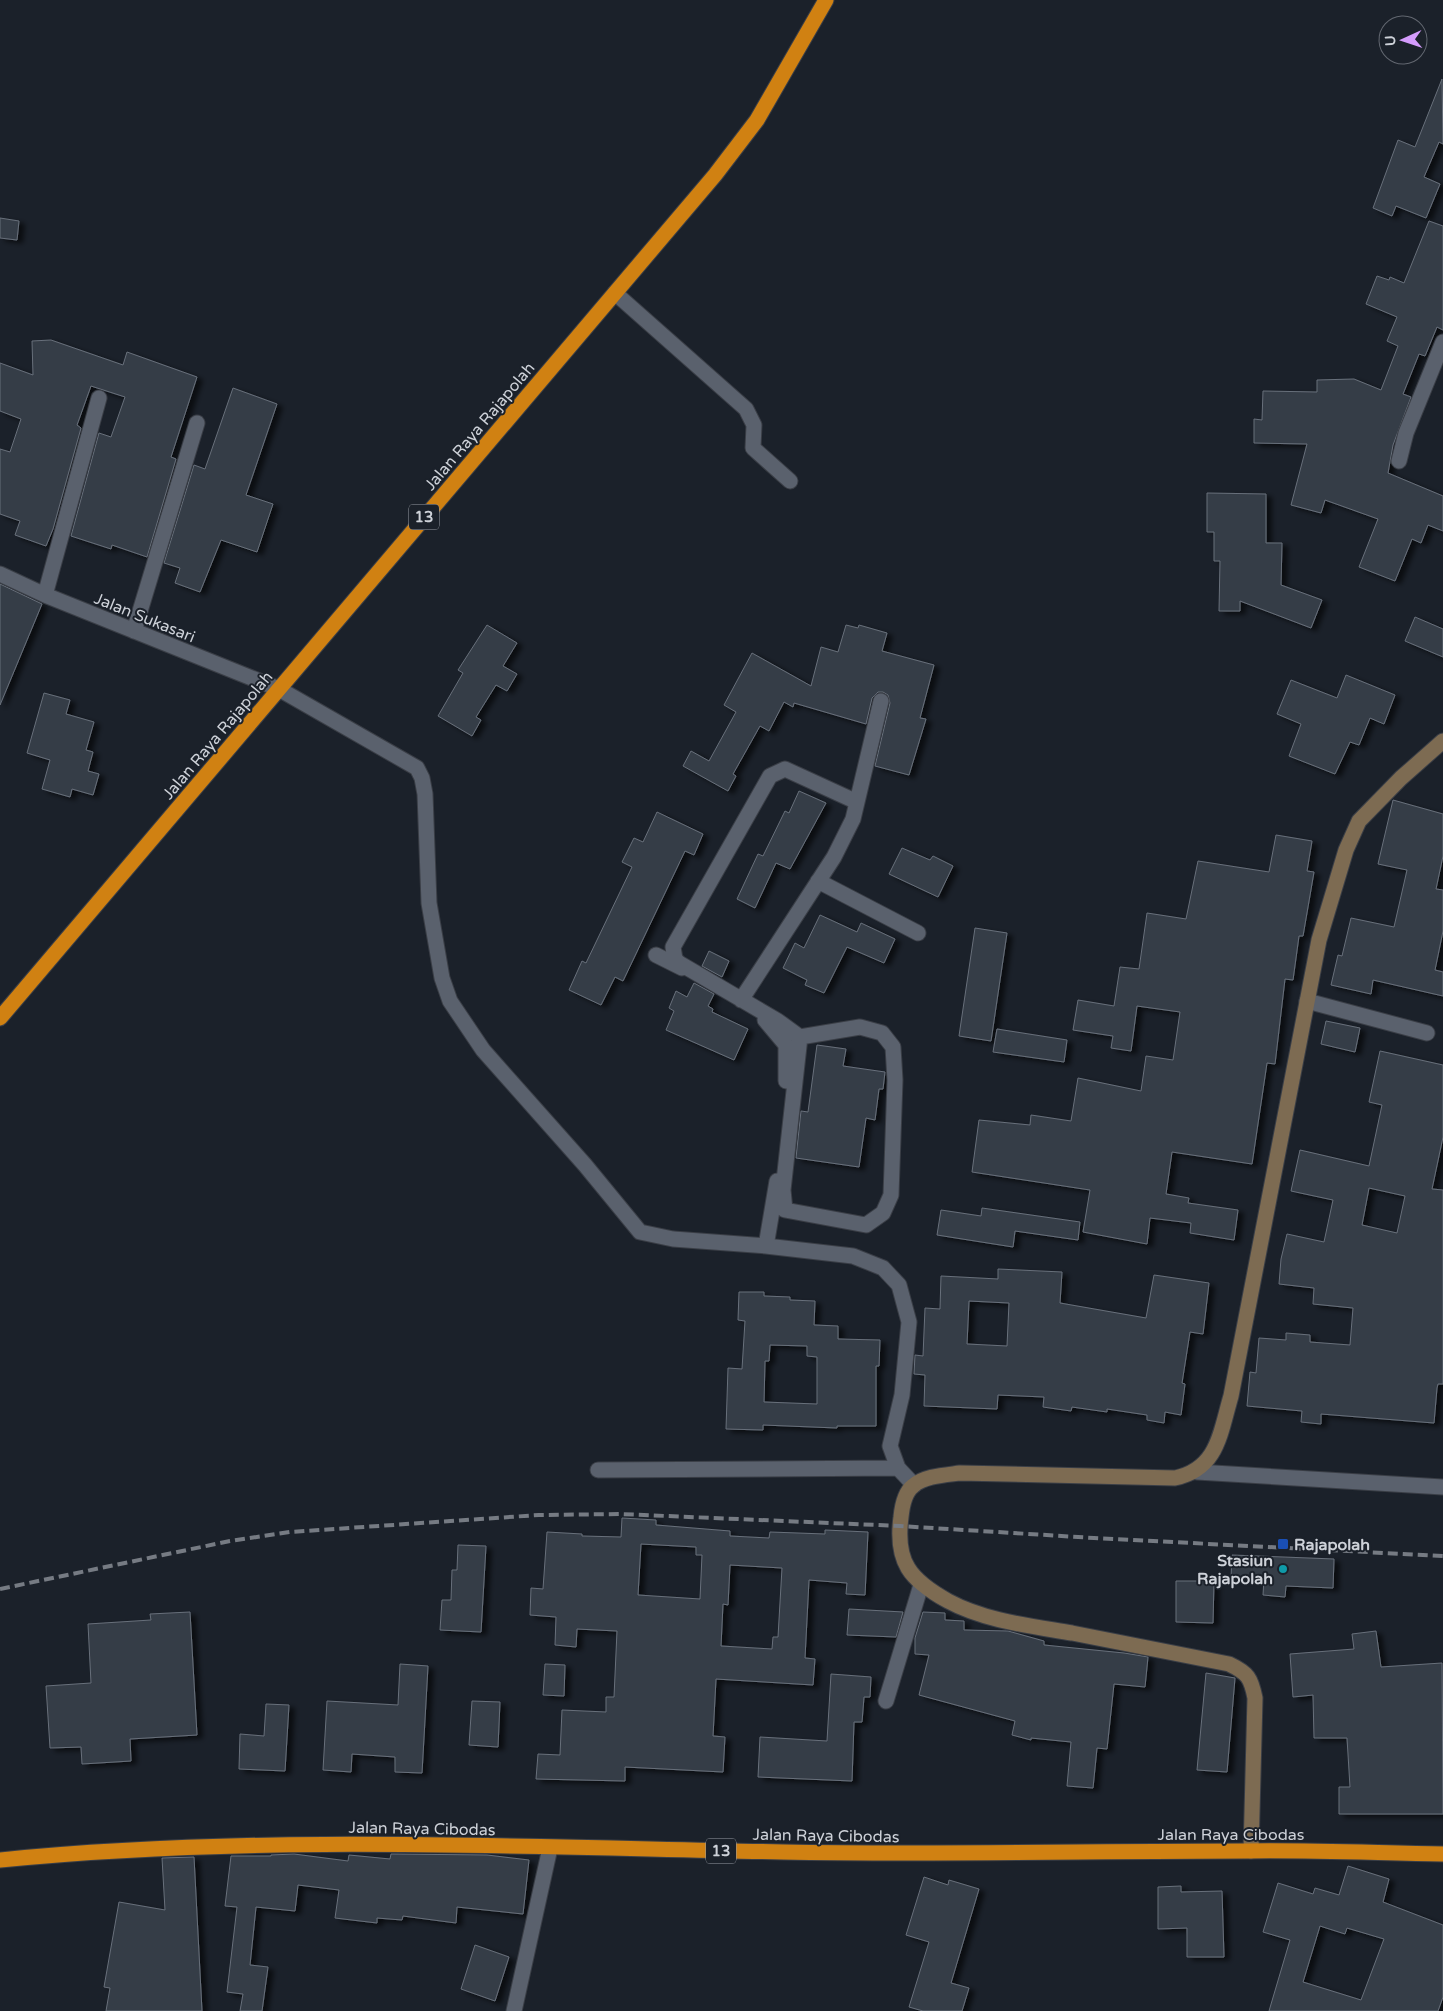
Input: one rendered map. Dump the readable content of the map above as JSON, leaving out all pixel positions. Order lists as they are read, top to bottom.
{
  "streets": {
    "highway": ["Jalan Raya Rajapolah", "13", "Jalan Raya Cibodas"],
    "street": ["Jalan Sukasari"]
  },
  "crossings": [
    ["Jalan Raya Rajapolah", "Jalan Sukasari"]
  ],
  "places": {
    "transit": ["Rajapolah"],
    "other": ["Stasiun Rajapolah"]
  },
  "north": "left"
}
